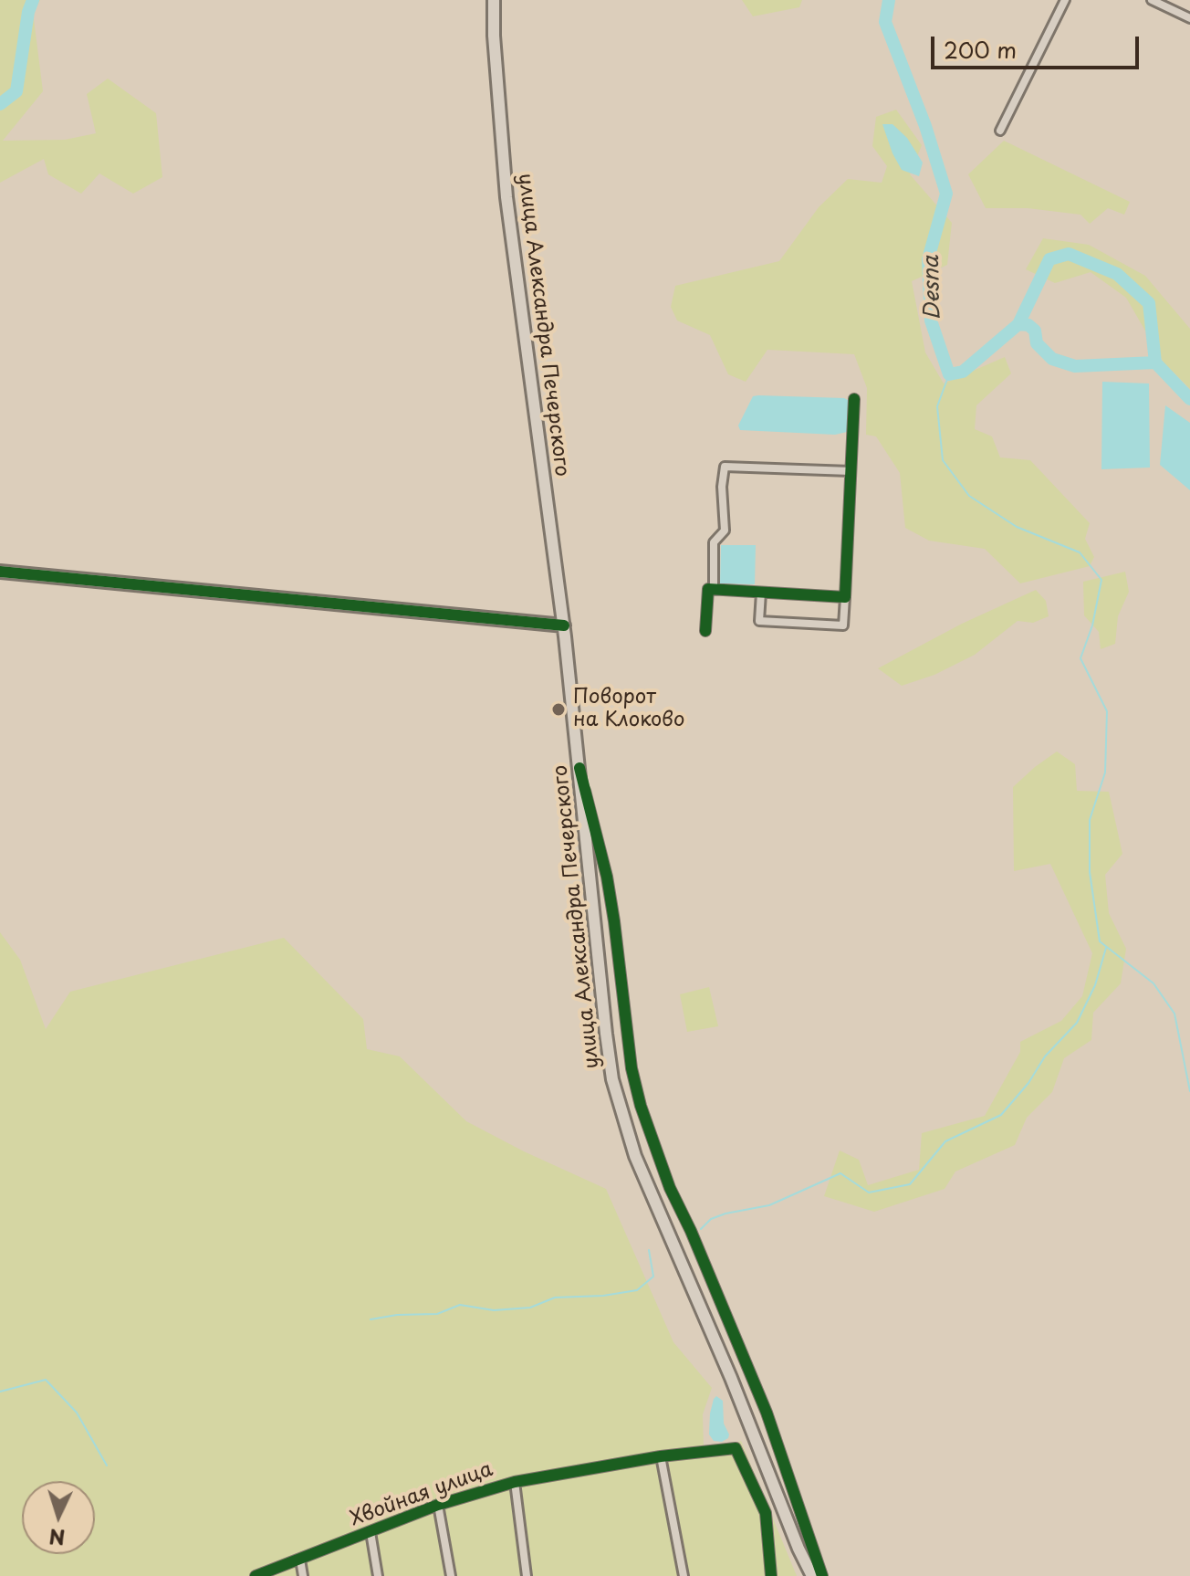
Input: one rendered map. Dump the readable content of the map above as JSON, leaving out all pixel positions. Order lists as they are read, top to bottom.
{
  "streets": {
    "main road": ["улица Александра Печерского"],
    "street": ["Хвойная улица"]
  },
  "water": ["Desna"],
  "places": ["Поворот на Клоково"],
  "scale_bar": "200 m",
  "north": "bottom"
}
